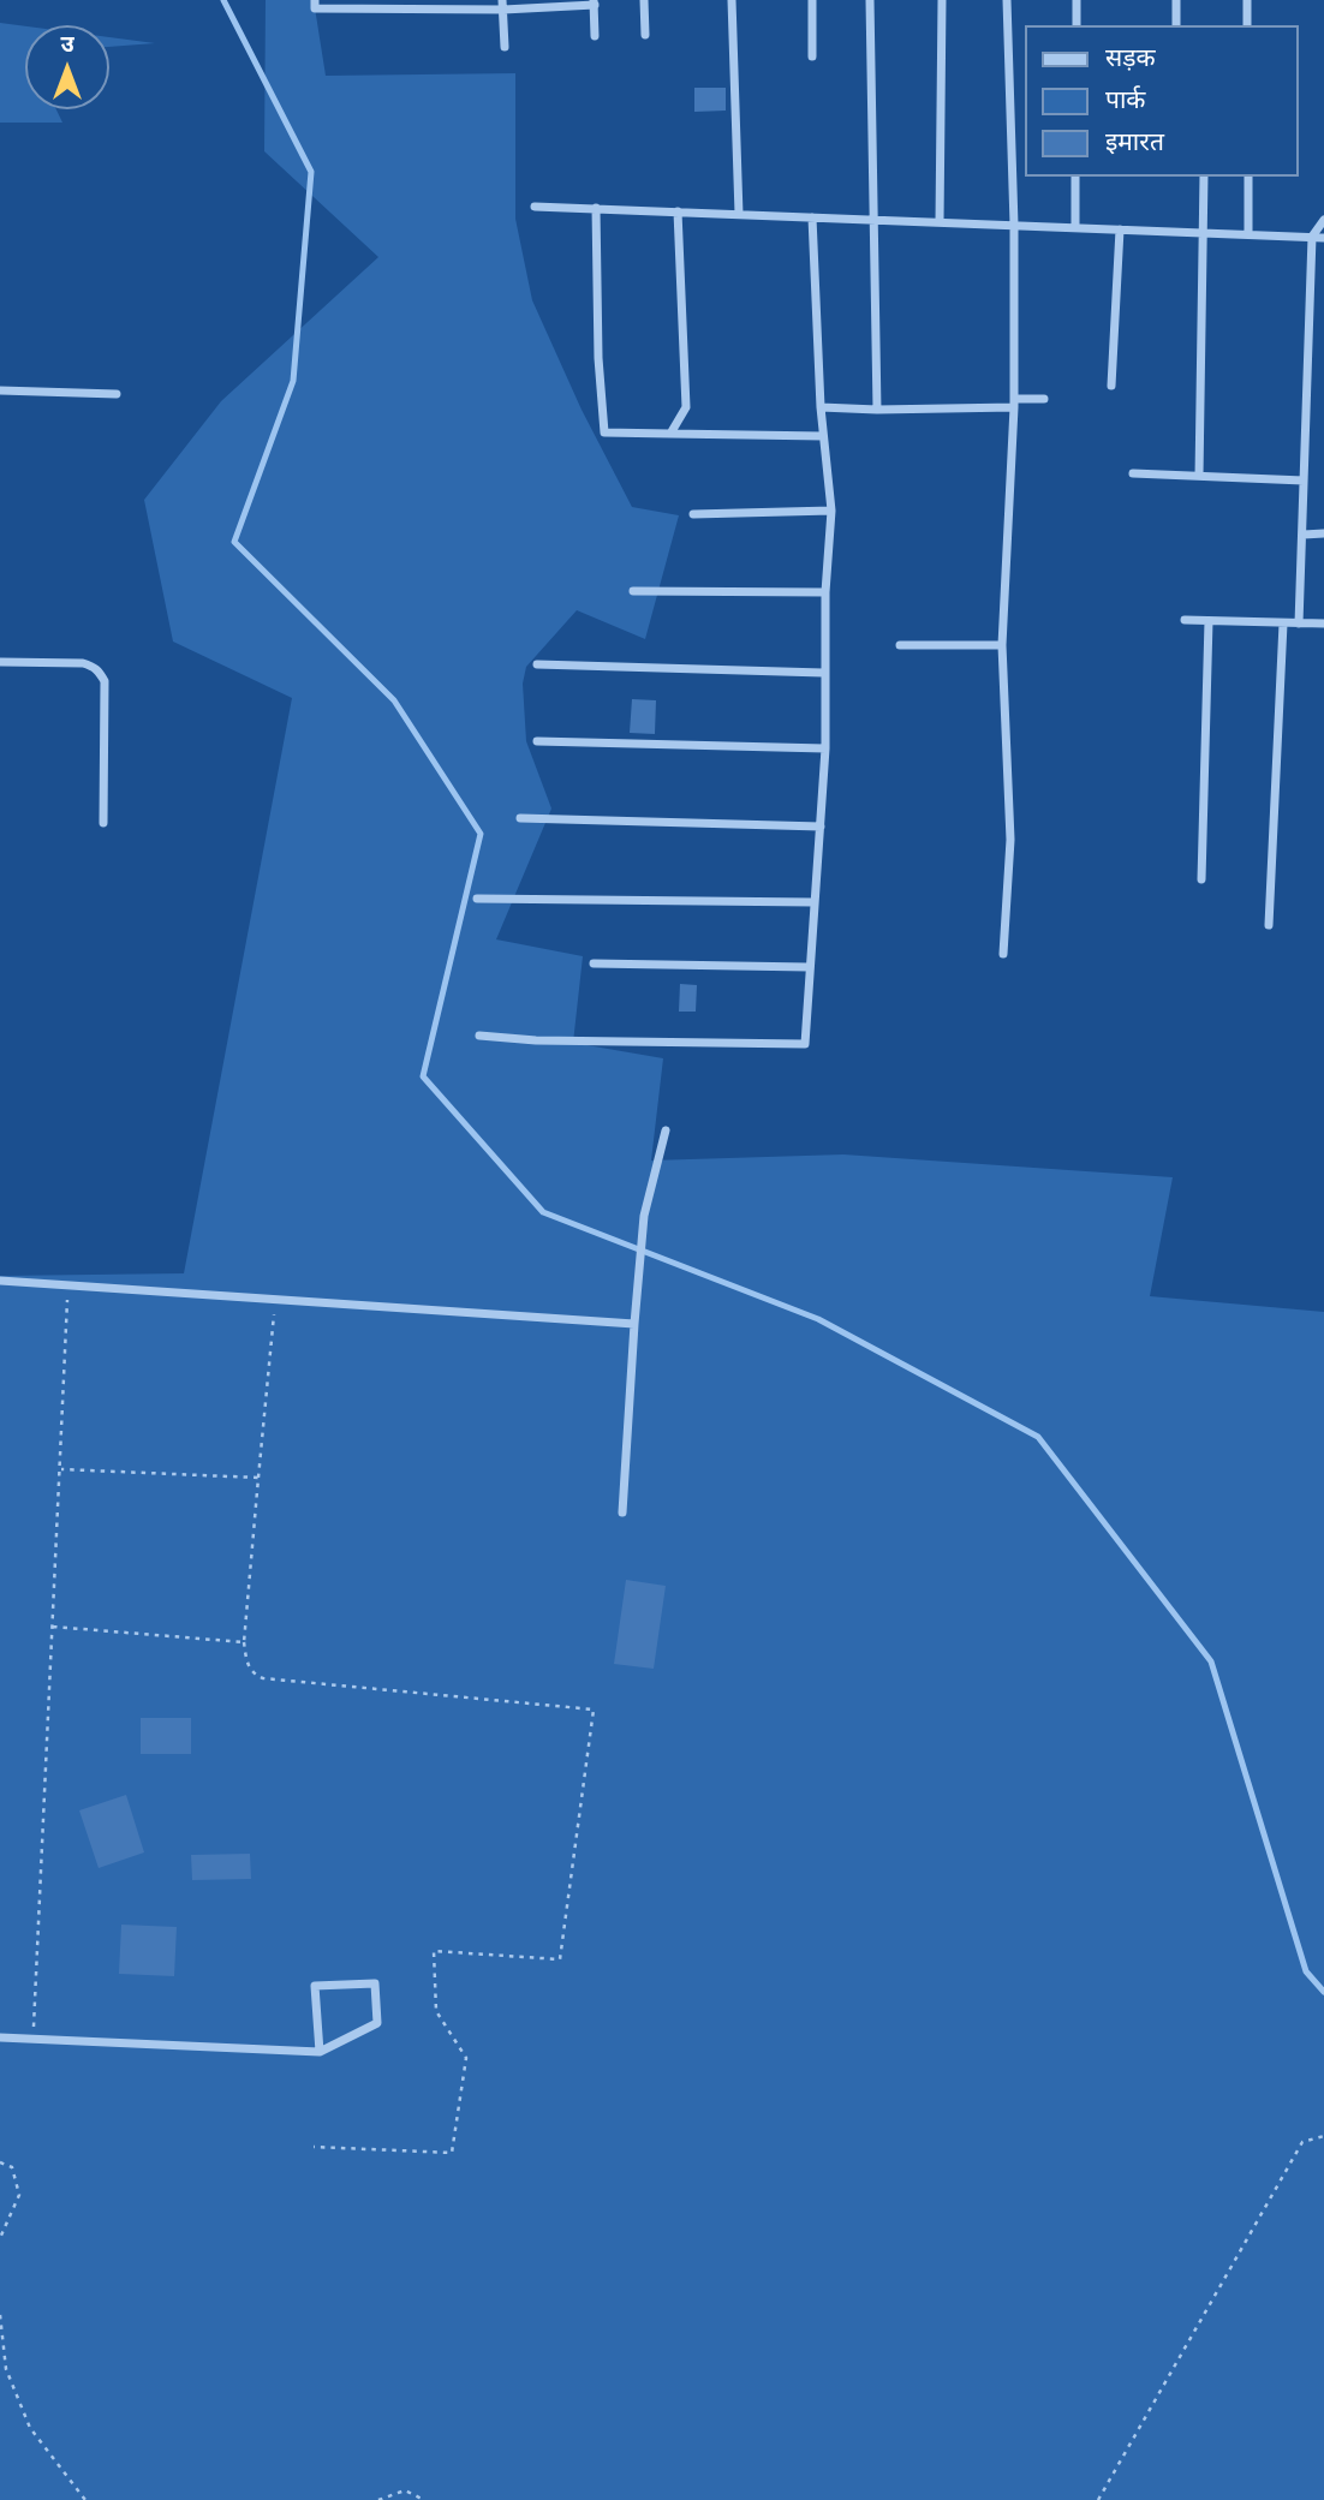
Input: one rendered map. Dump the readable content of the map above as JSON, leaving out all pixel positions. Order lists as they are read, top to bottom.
{
  "legend": ["सड़क", "पार्क", "इमारत"],
  "north": "top"
}
